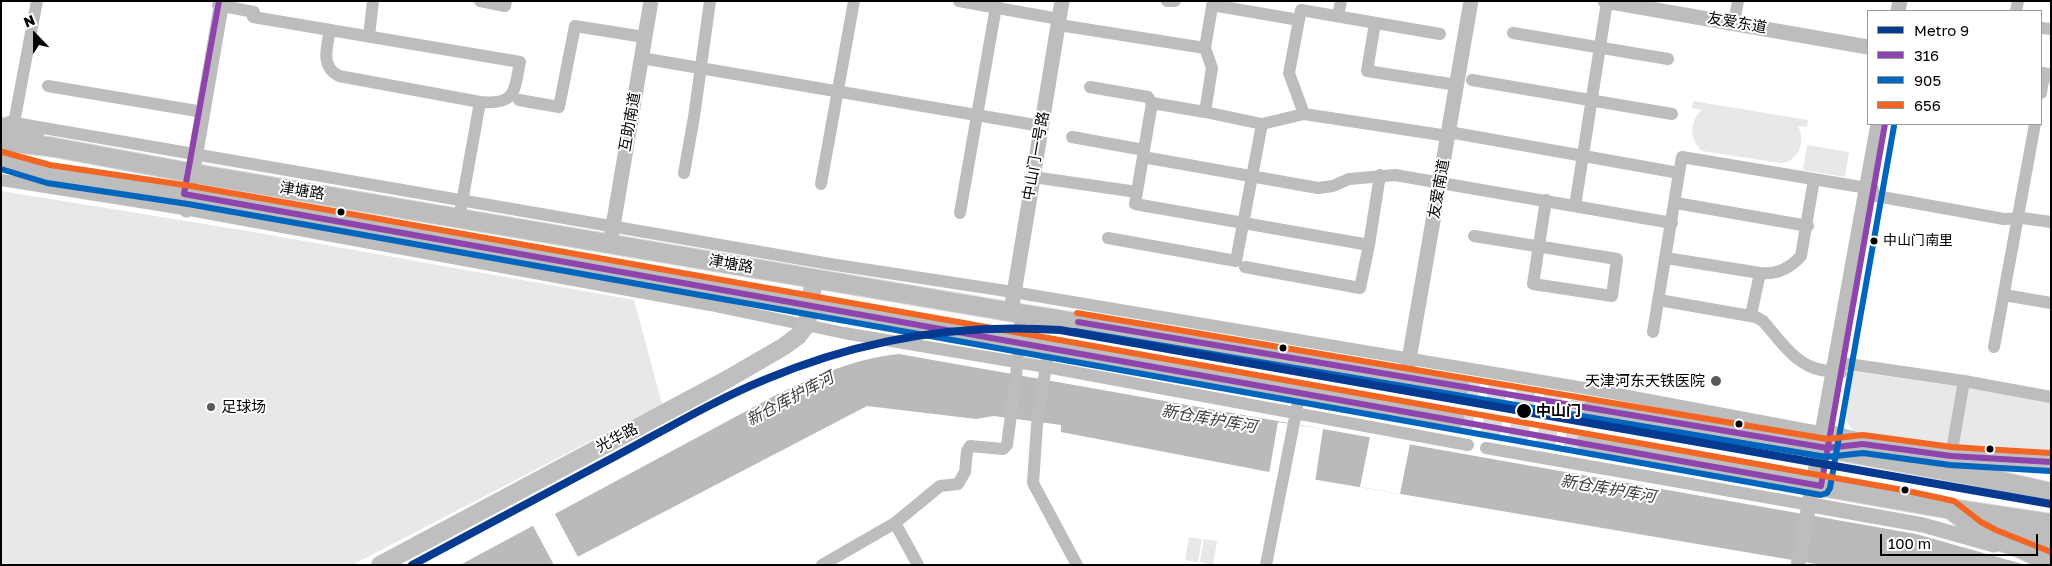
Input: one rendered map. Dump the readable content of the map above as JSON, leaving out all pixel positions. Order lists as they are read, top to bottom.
{
  "streets": {
    "main road": ["津塘路", "光华路"],
    "street": [
      "友爱东道",
      "互助南道",
      "中山门一号路",
      "友爱南道"
    ]
  },
  "crossings": [
    ["互助南道", "津塘路"],
    ["中山门一号路", "津塘路"],
    ["友爱南道", "津塘路"]
  ],
  "water": ["新仓库护库河"],
  "places": [
    "中山门南里",
    "天津河东天铁医院",
    "足球场",
    "中山门"
  ],
  "lines": [
    "transit line 316",
    "transit line 905",
    "transit line 656",
    "metro line 9"
  ],
  "legend": [
    "Metro 9",
    "316",
    "905",
    "656"
  ],
  "scale_bar": "100 m",
  "north": "top"
}
